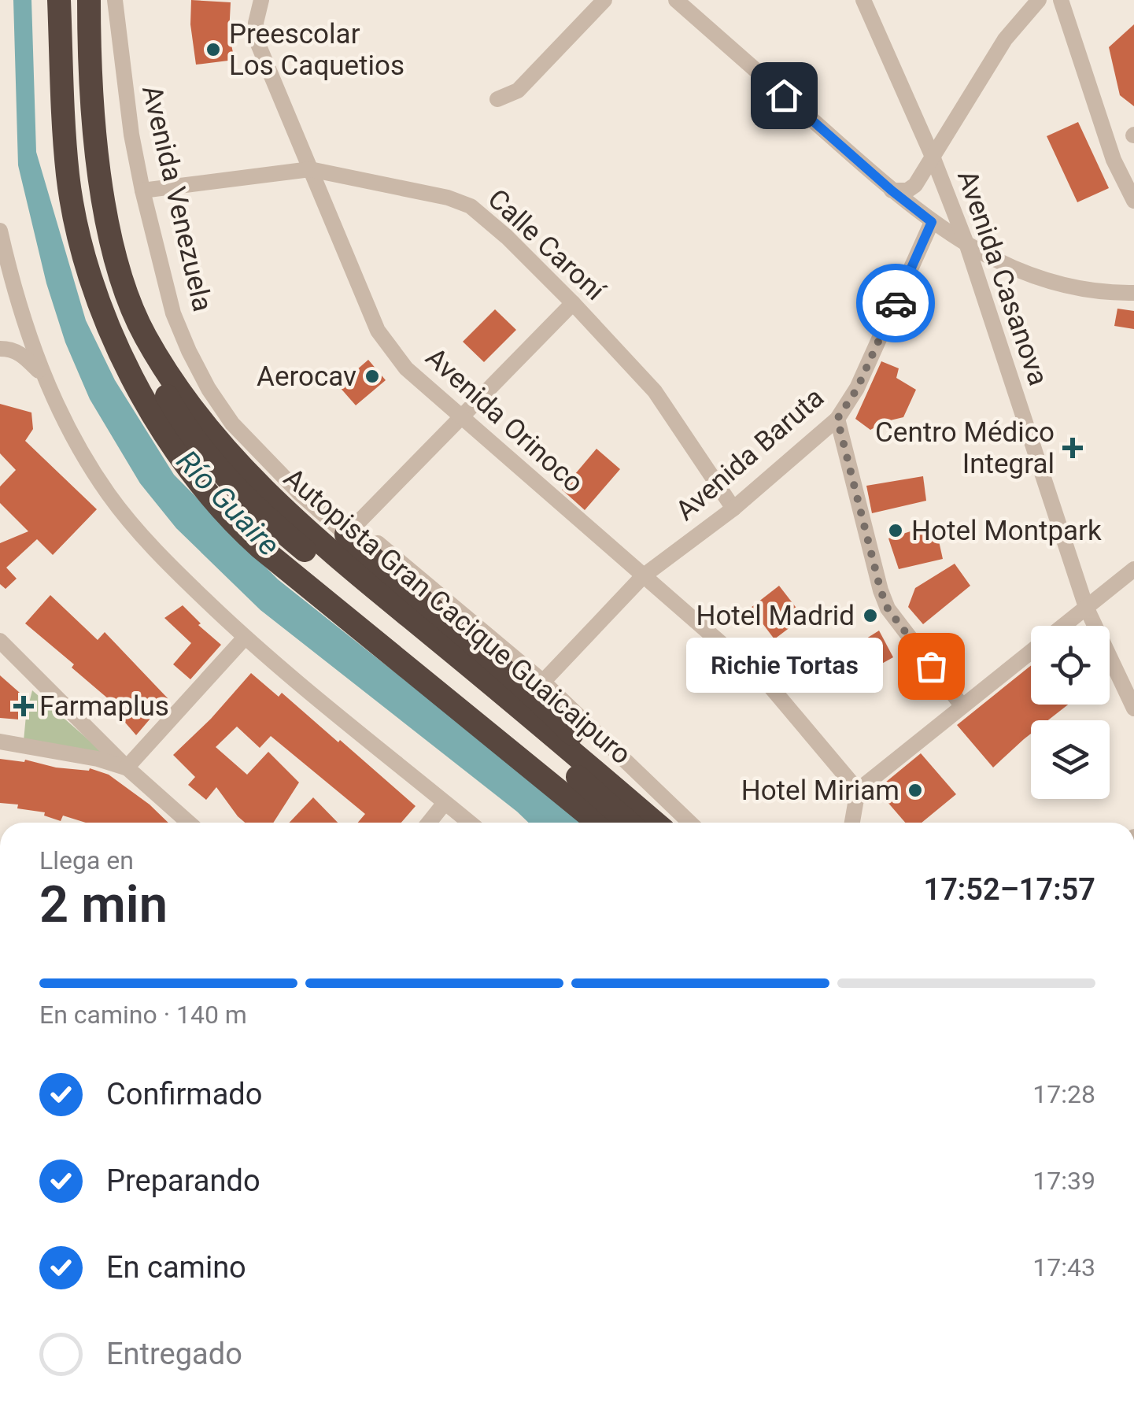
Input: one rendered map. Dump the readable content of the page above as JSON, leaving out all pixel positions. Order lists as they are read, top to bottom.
{
  "streets": {
    "highway": ["Autopista Gran Cacique Guaicaipuro"],
    "street": [
      "Avenida Venezuela",
      "Calle Caroní",
      "Avenida Casanova",
      "Avenida Orinoco",
      "Avenida Baruta"
    ]
  },
  "crossings": [
    ["Avenida Venezuela", "Calle Caroní"],
    ["Calle Caroní", "Avenida Orinoco"],
    ["Calle Caroní", "Avenida Baruta"],
    ["Avenida Orinoco", "Avenida Baruta"]
  ],
  "water": ["Río Guaire"],
  "places": {
    "other": [
      "Preescolar Los Caquetios",
      "Aerocav",
      "Hotel Montpark",
      "Hotel Madrid",
      "Richie Tortas",
      "Hotel Miriam"
    ],
    "health": ["Centro Médico Integral", "Farmaplus"]
  },
  "page": {
    "bubble": "Richie Tortas",
    "heading": ["2 min", "Llega en", "17:52–17:57"],
    "bar": "En camino · 140 m",
    "list": [
      ["Confirmado", "17:28"],
      ["Preparando", "17:39"],
      ["En camino", "17:43"],
      "Entregado"
    ]
  }
}
